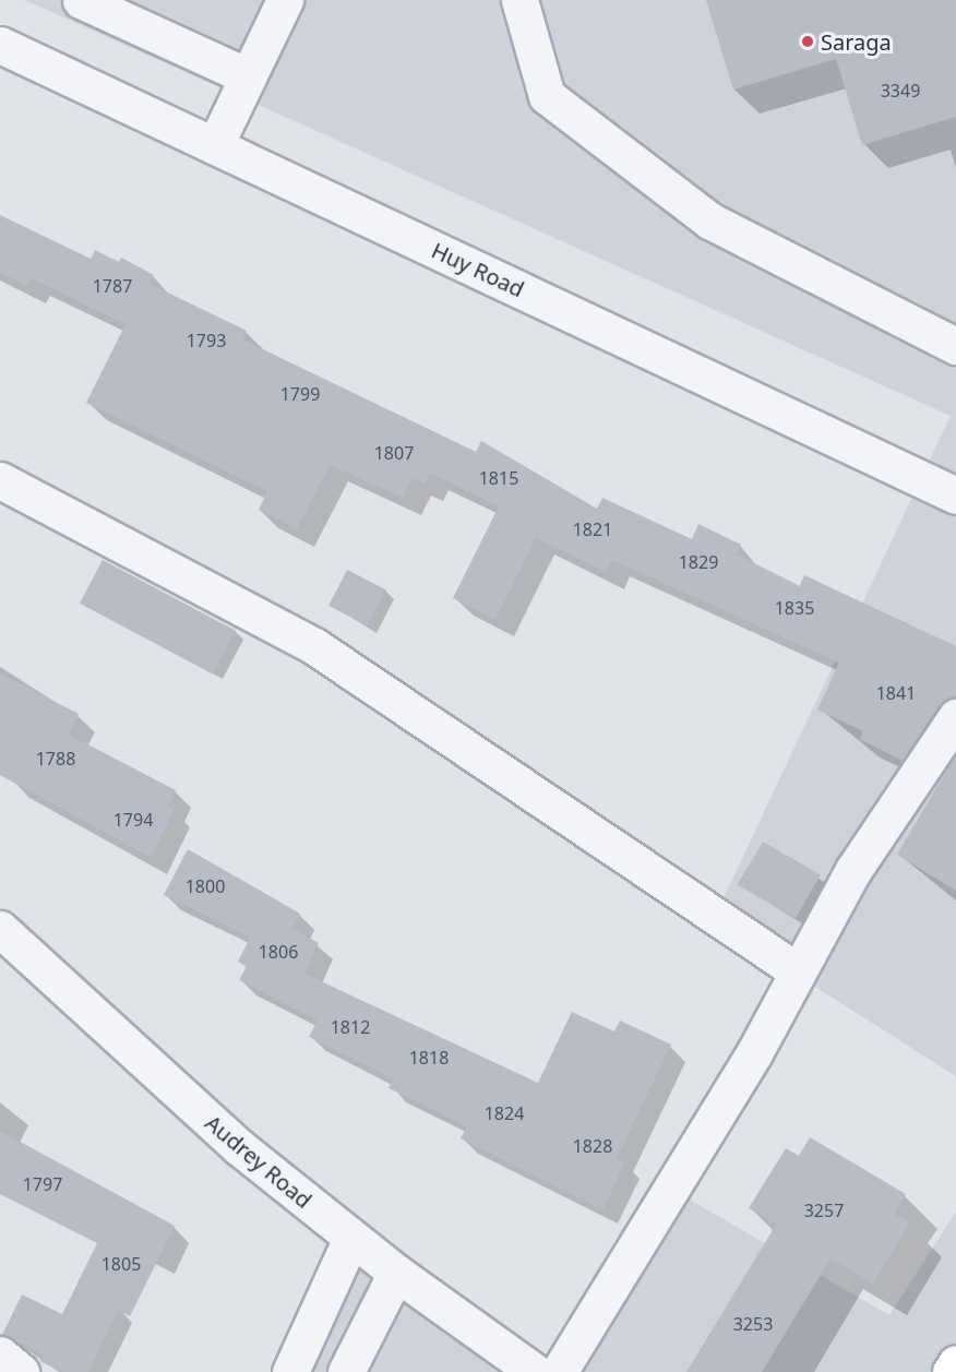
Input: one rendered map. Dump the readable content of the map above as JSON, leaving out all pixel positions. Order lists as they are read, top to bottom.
{
  "streets": {
    "street": ["Huy Road", "Audrey Road"]
  },
  "places": ["Saraga"],
  "house_numbers": [
    "3349",
    "1787",
    "1793",
    "1799",
    "1807",
    "1815",
    "1821",
    "1829",
    "1835",
    "1841",
    "1788",
    "1794",
    "1800",
    "1806",
    "1812",
    "1818",
    "1824",
    "1828",
    "1797",
    "3257",
    "1805",
    "3253"
  ]
}
